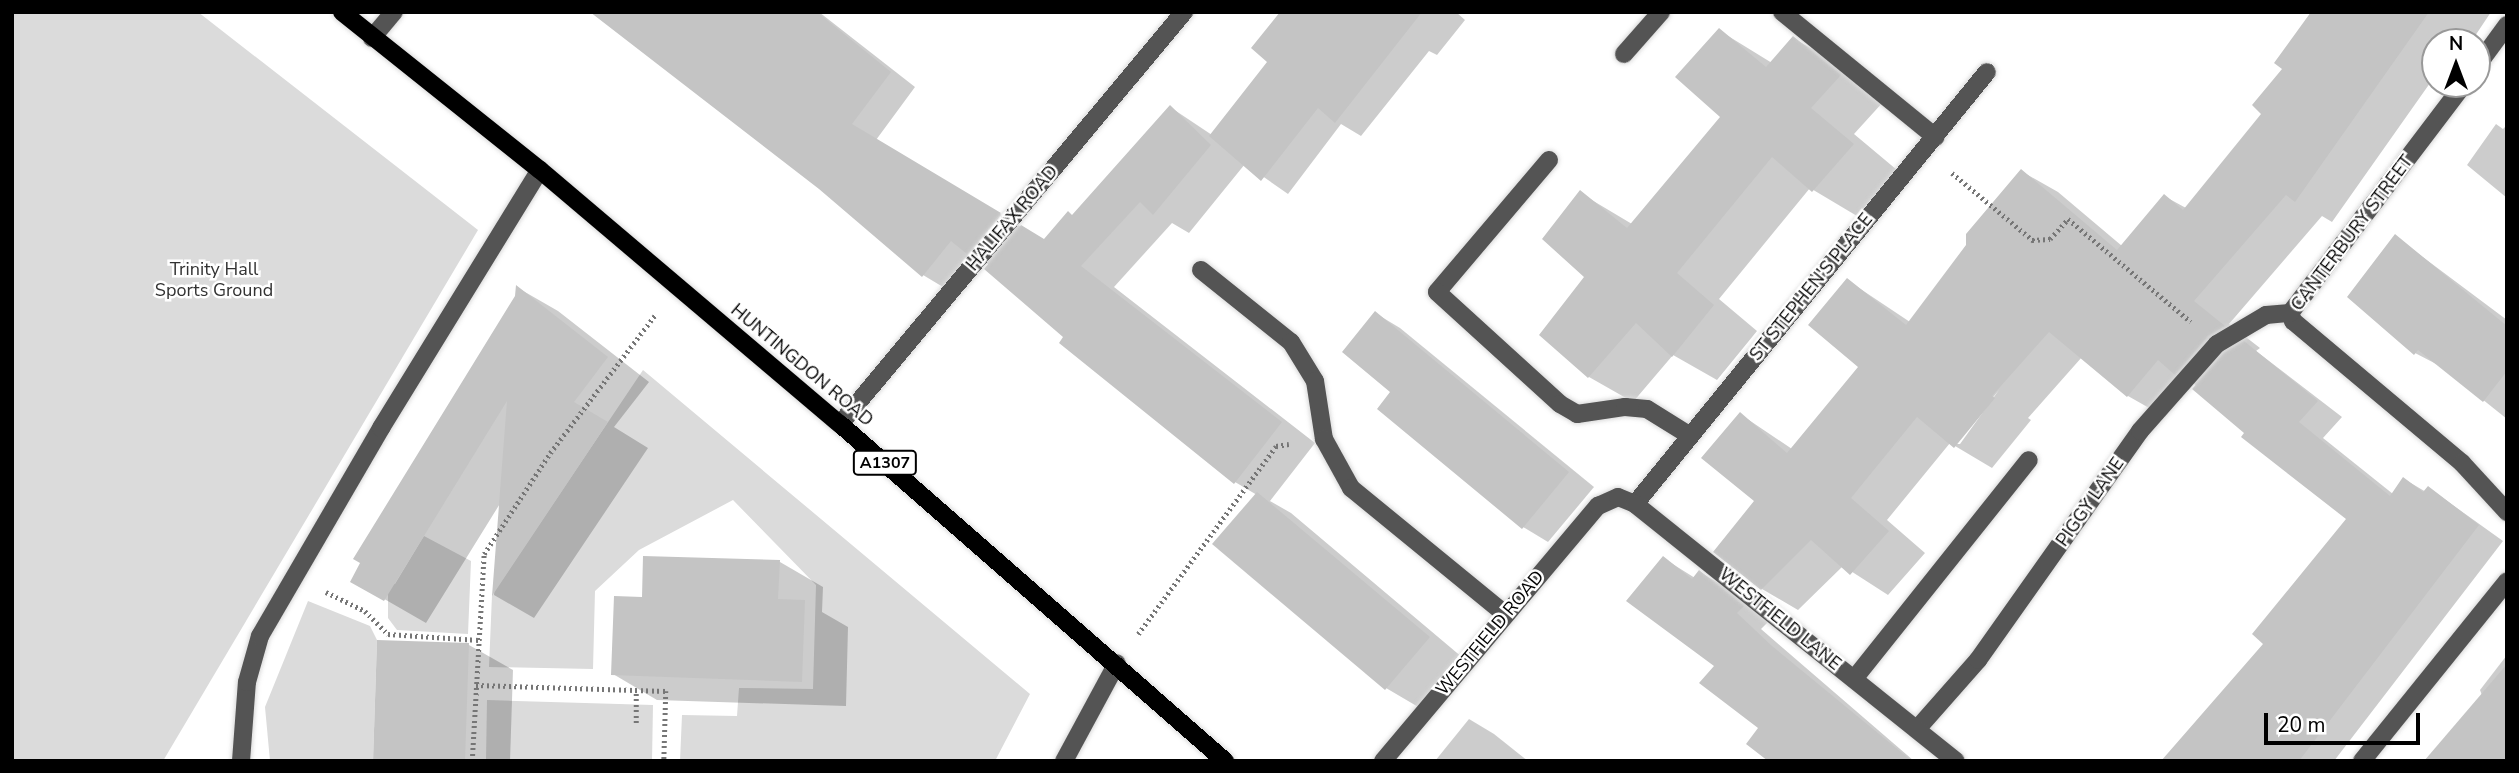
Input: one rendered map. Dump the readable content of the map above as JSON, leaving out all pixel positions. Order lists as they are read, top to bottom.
{
  "streets": {
    "main road": ["HUNTINGDON ROAD", "A1307"],
    "street": [
      "HALIFAX ROAD",
      "CANTERBURY STREET",
      "ST STEPHEN'S PLACE",
      "PIGGY LANE",
      "WESTFIELD LANE",
      "WESTFIELD ROAD"
    ]
  },
  "crossings": [
    ["HALIFAX ROAD", "HUNTINGDON ROAD"],
    ["CANTERBURY STREET", "PIGGY LANE"],
    ["ST STEPHEN'S PLACE", "WESTFIELD LANE"],
    ["ST STEPHEN'S PLACE", "WESTFIELD ROAD"],
    ["PIGGY LANE", "WESTFIELD LANE"],
    ["WESTFIELD LANE", "WESTFIELD ROAD"]
  ],
  "parks": ["Trinity Hall Sports Ground"],
  "scale_bar": "20 m",
  "north": "top"
}
